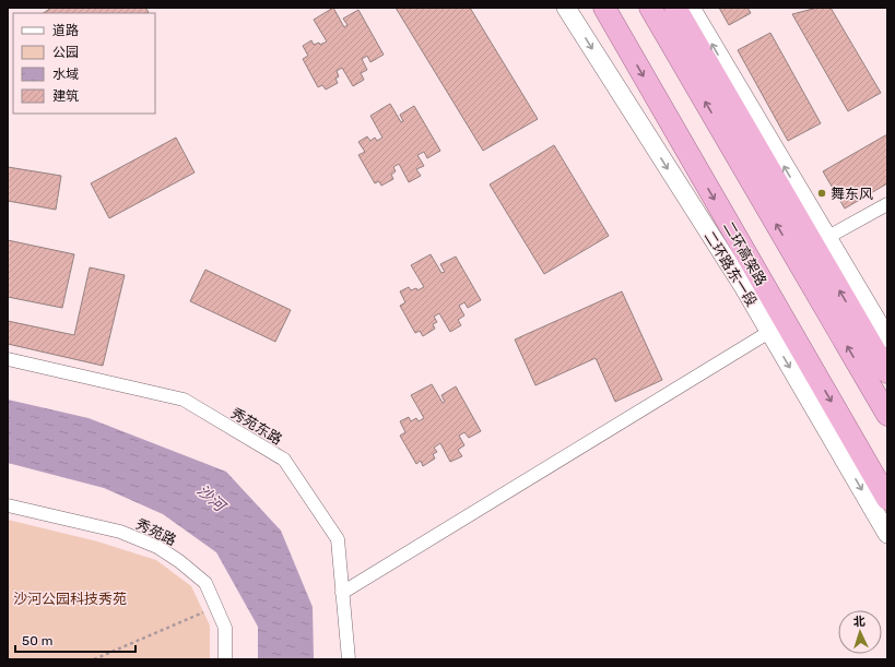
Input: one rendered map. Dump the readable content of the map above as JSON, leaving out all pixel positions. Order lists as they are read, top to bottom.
{
  "streets": {
    "highway": ["二环高架路"],
    "main road": ["二环路东一段"],
    "street": ["秀苑东路", "秀苑路"]
  },
  "water": ["沙河"],
  "parks": ["沙河公园科技秀苑"],
  "places": ["舞东风"],
  "legend": [
    "道路",
    "公园",
    "水域",
    "建筑"
  ],
  "scale_bar": "50 m",
  "north": "top"
}
